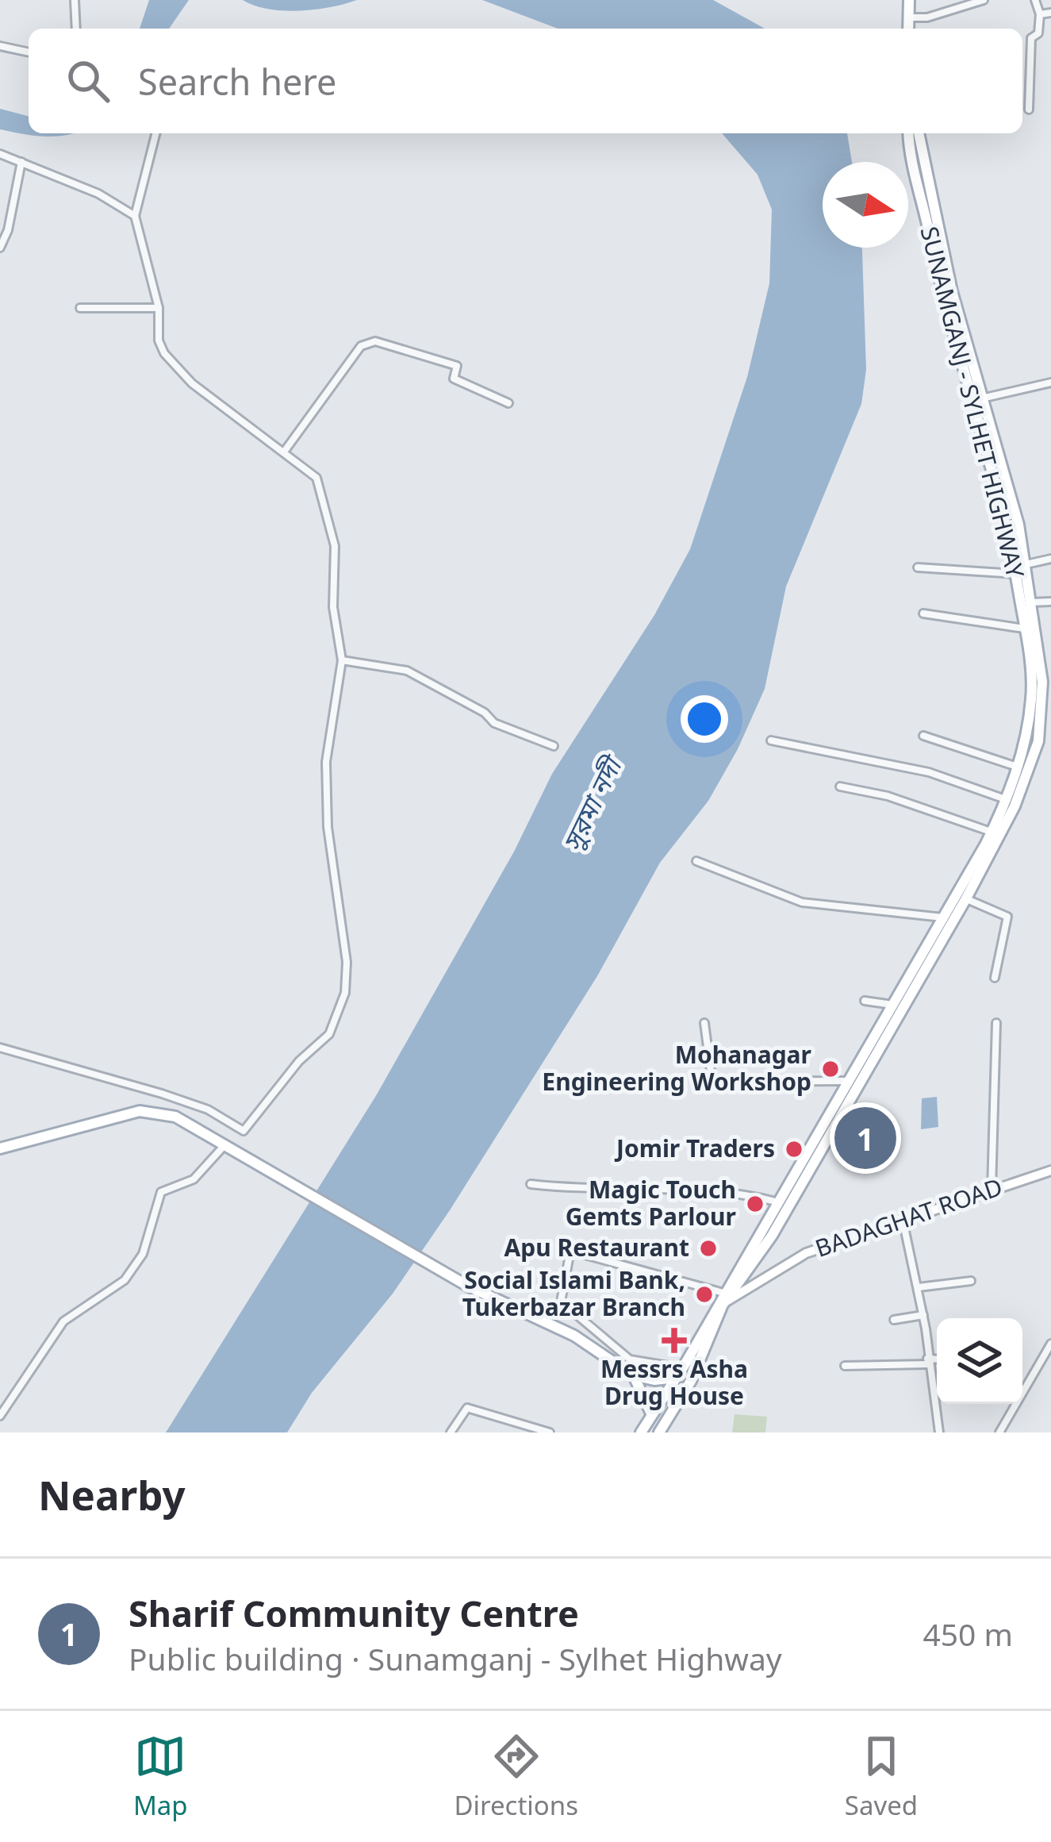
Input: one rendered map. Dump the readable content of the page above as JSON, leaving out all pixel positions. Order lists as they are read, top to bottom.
{
  "streets": {
    "main road": ["SUNAMGANJ - SYLHET HIGHWAY", "BADAGHAT ROAD"]
  },
  "crossings": [
    ["SUNAMGANJ - SYLHET HIGHWAY", "BADAGHAT ROAD"]
  ],
  "water": ["সুরমা নদী"],
  "places": {
    "other": [
      "Mohanagar Engineering Workshop",
      "Jomir Traders",
      "Magic Touch Gemts Parlour",
      "Apu Restaurant",
      "Social Islami Bank, Tukerbazar Branch"
    ],
    "health": ["Messrs Asha Drug House"]
  },
  "north": "right",
  "page": {
    "search": "Search here",
    "pins": "1",
    "heading": "Nearby",
    "list": [
      {
        "mark": "1",
        "name": "Sharif Community Centre",
        "note": "Public building · Sunamganj - Sylhet Highway",
        "value": "450 m"
      }
    ],
    "nav": ["Map", "Directions", "Saved"]
  }
}
